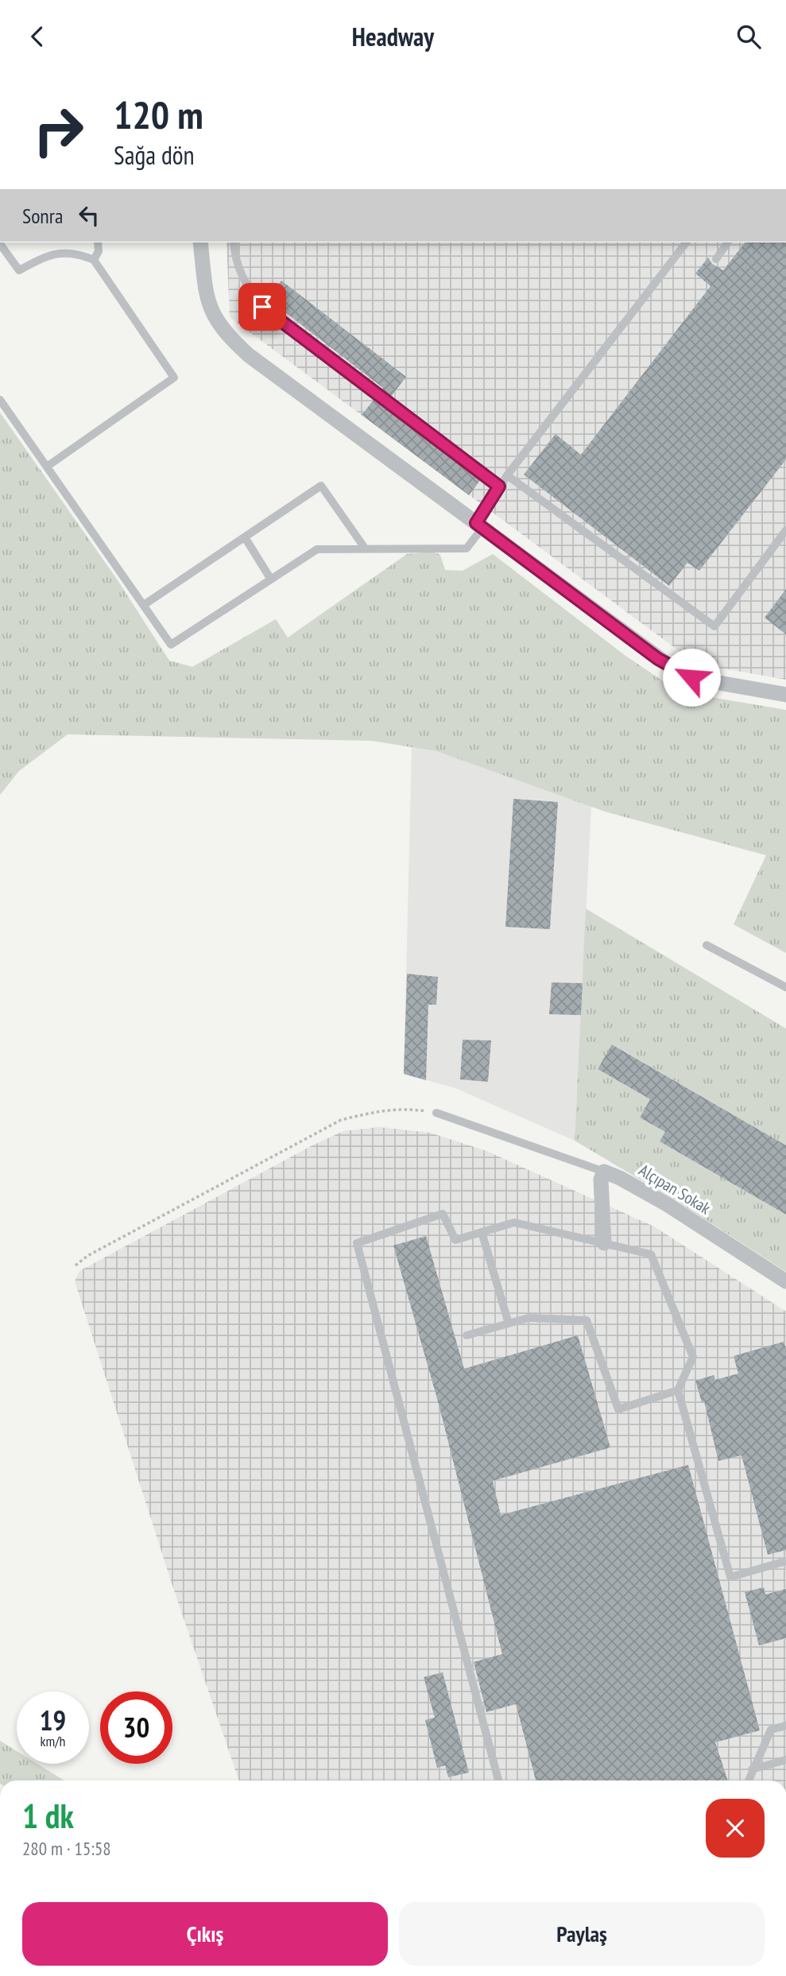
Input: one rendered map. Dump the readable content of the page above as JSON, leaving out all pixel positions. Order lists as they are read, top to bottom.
{
  "streets": {
    "street": ["Alçıpan Sokak"]
  },
  "page": {
    "header": "Headway",
    "turn": ["120 m", "Sağa dön"],
    "then": "Sonra",
    "speed": "19 km/h",
    "limit": "30",
    "heading": ["1 dk", "280 m · 15:58"],
    "buttons": ["Çıkış", "Paylaş"]
  }
}
